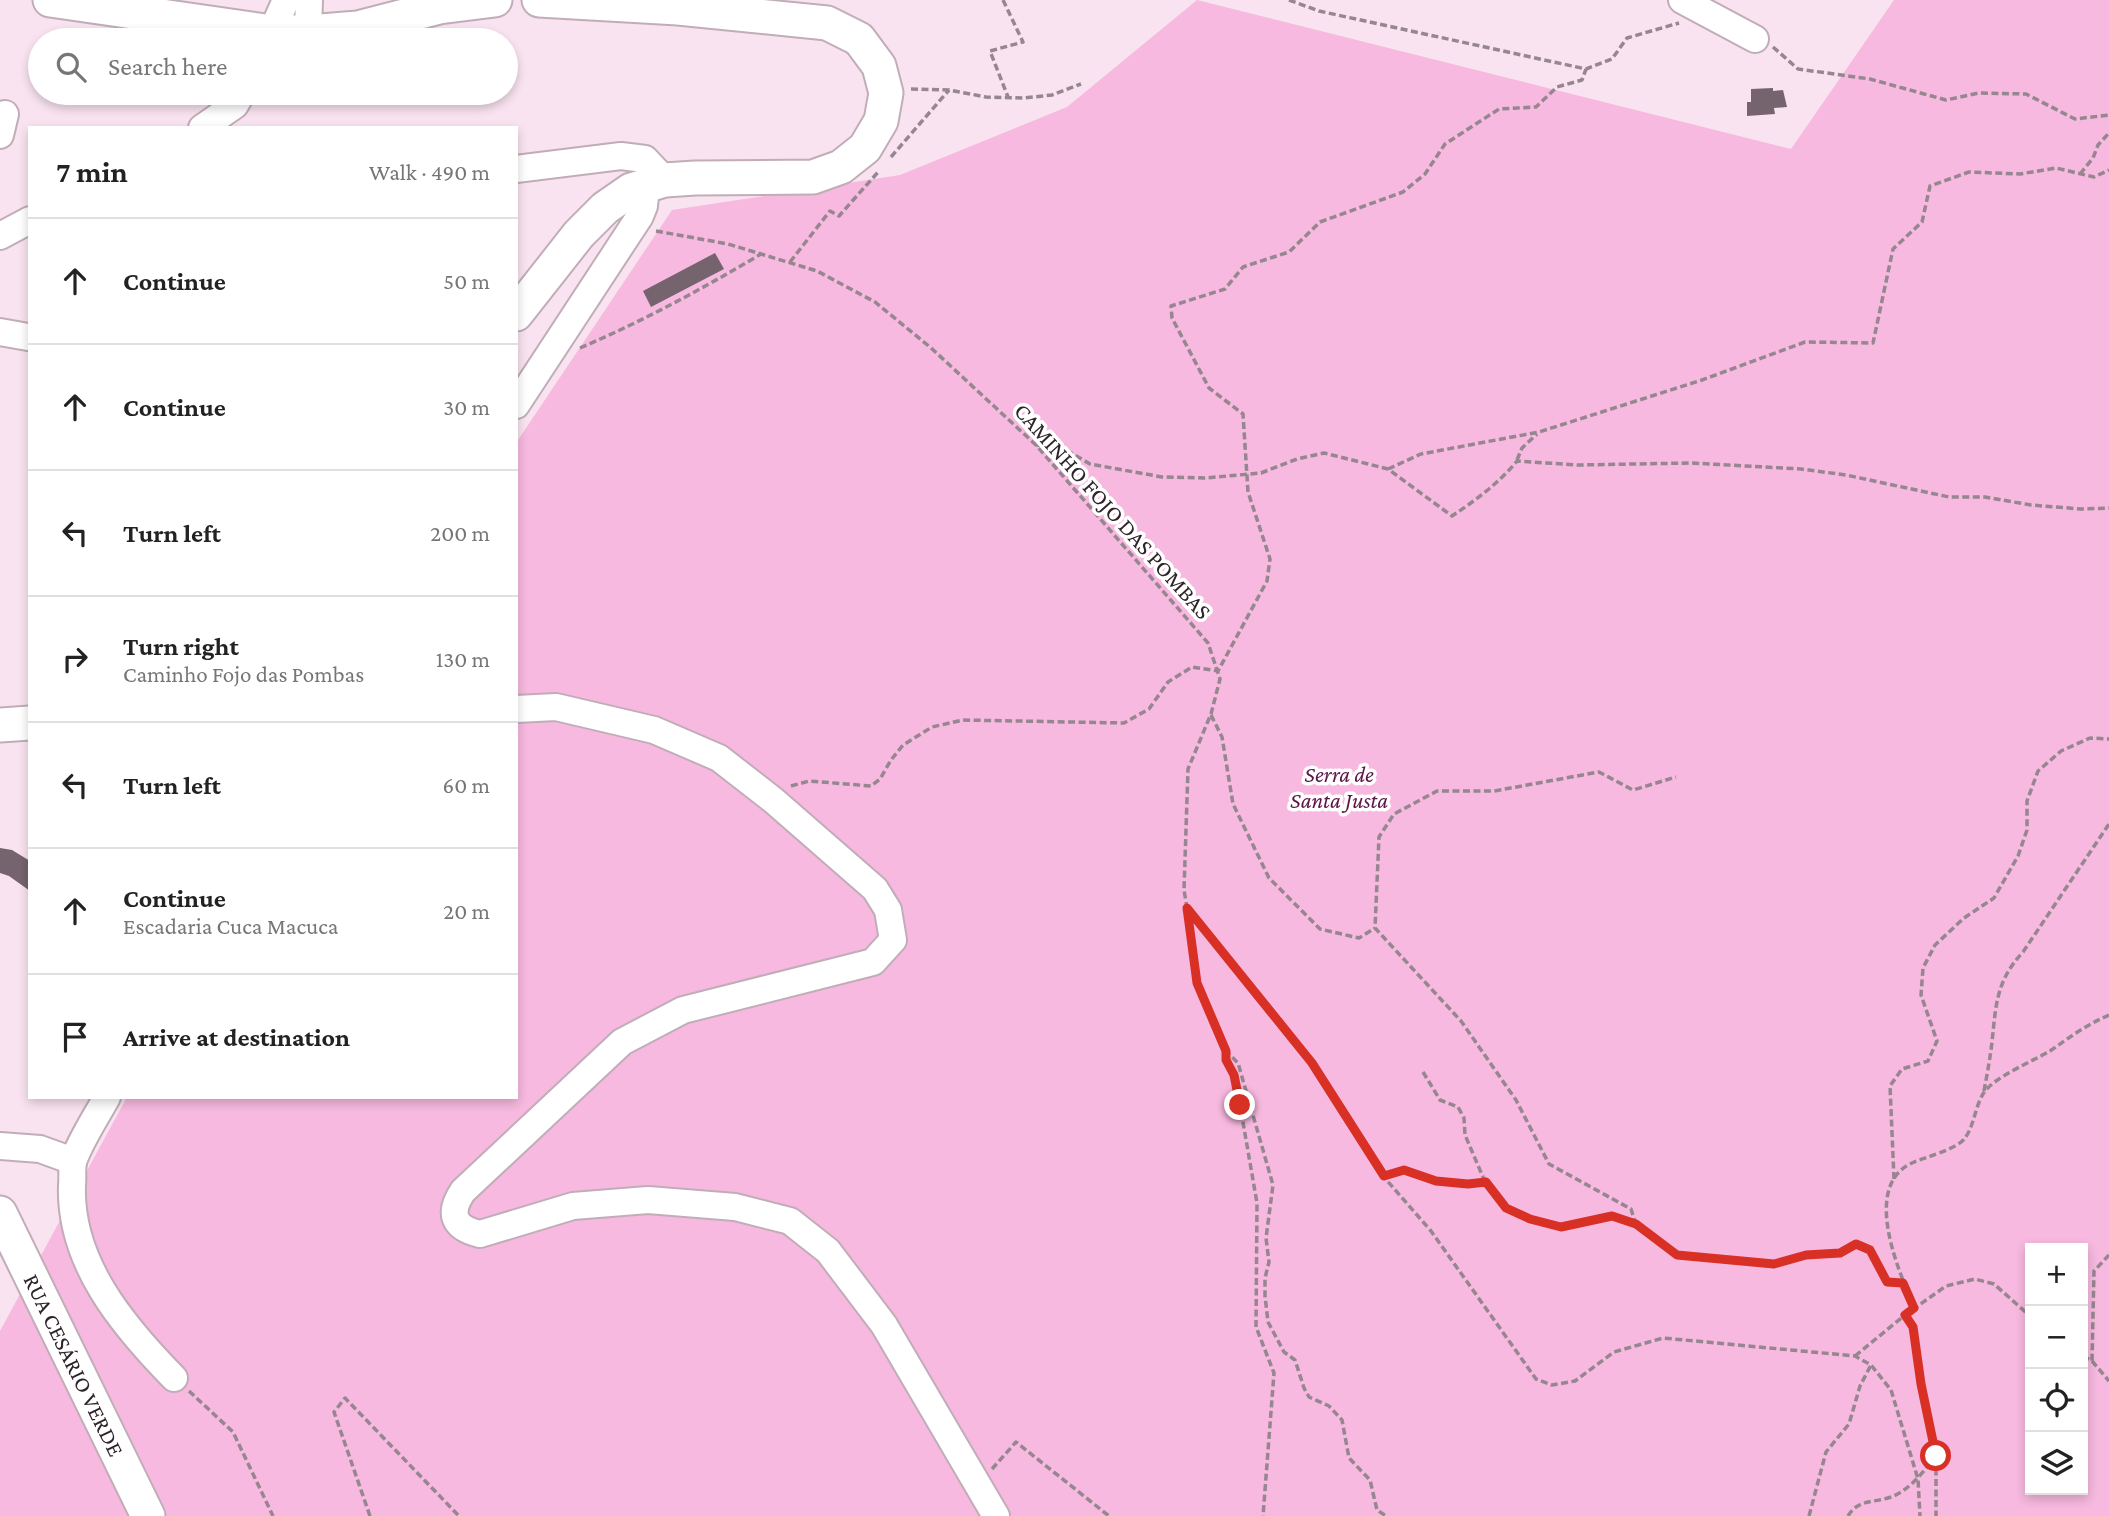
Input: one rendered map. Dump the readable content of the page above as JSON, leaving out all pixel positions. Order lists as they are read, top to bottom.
{
  "streets": {
    "main road": ["RUA CESÁRIO VERDE"],
    "path": ["CAMINHO FOJO DAS POMBAS"]
  },
  "parks": ["Serra de Santa Justa"],
  "page": {
    "search": "Search here",
    "heading": ["7 min", "Walk · 490 m"],
    "list": [
      ["Continue", "50 m"],
      ["Continue", "30 m"],
      ["Turn left", "200 m"],
      ["Turn right", "Caminho Fojo das Pombas", "130 m"],
      ["Turn left", "60 m"],
      ["Continue", "Escadaria Cuca Macuca", "20 m"],
      "Arrive at destination"
    ],
    "map_buttons": ["+", "−"]
  }
}
